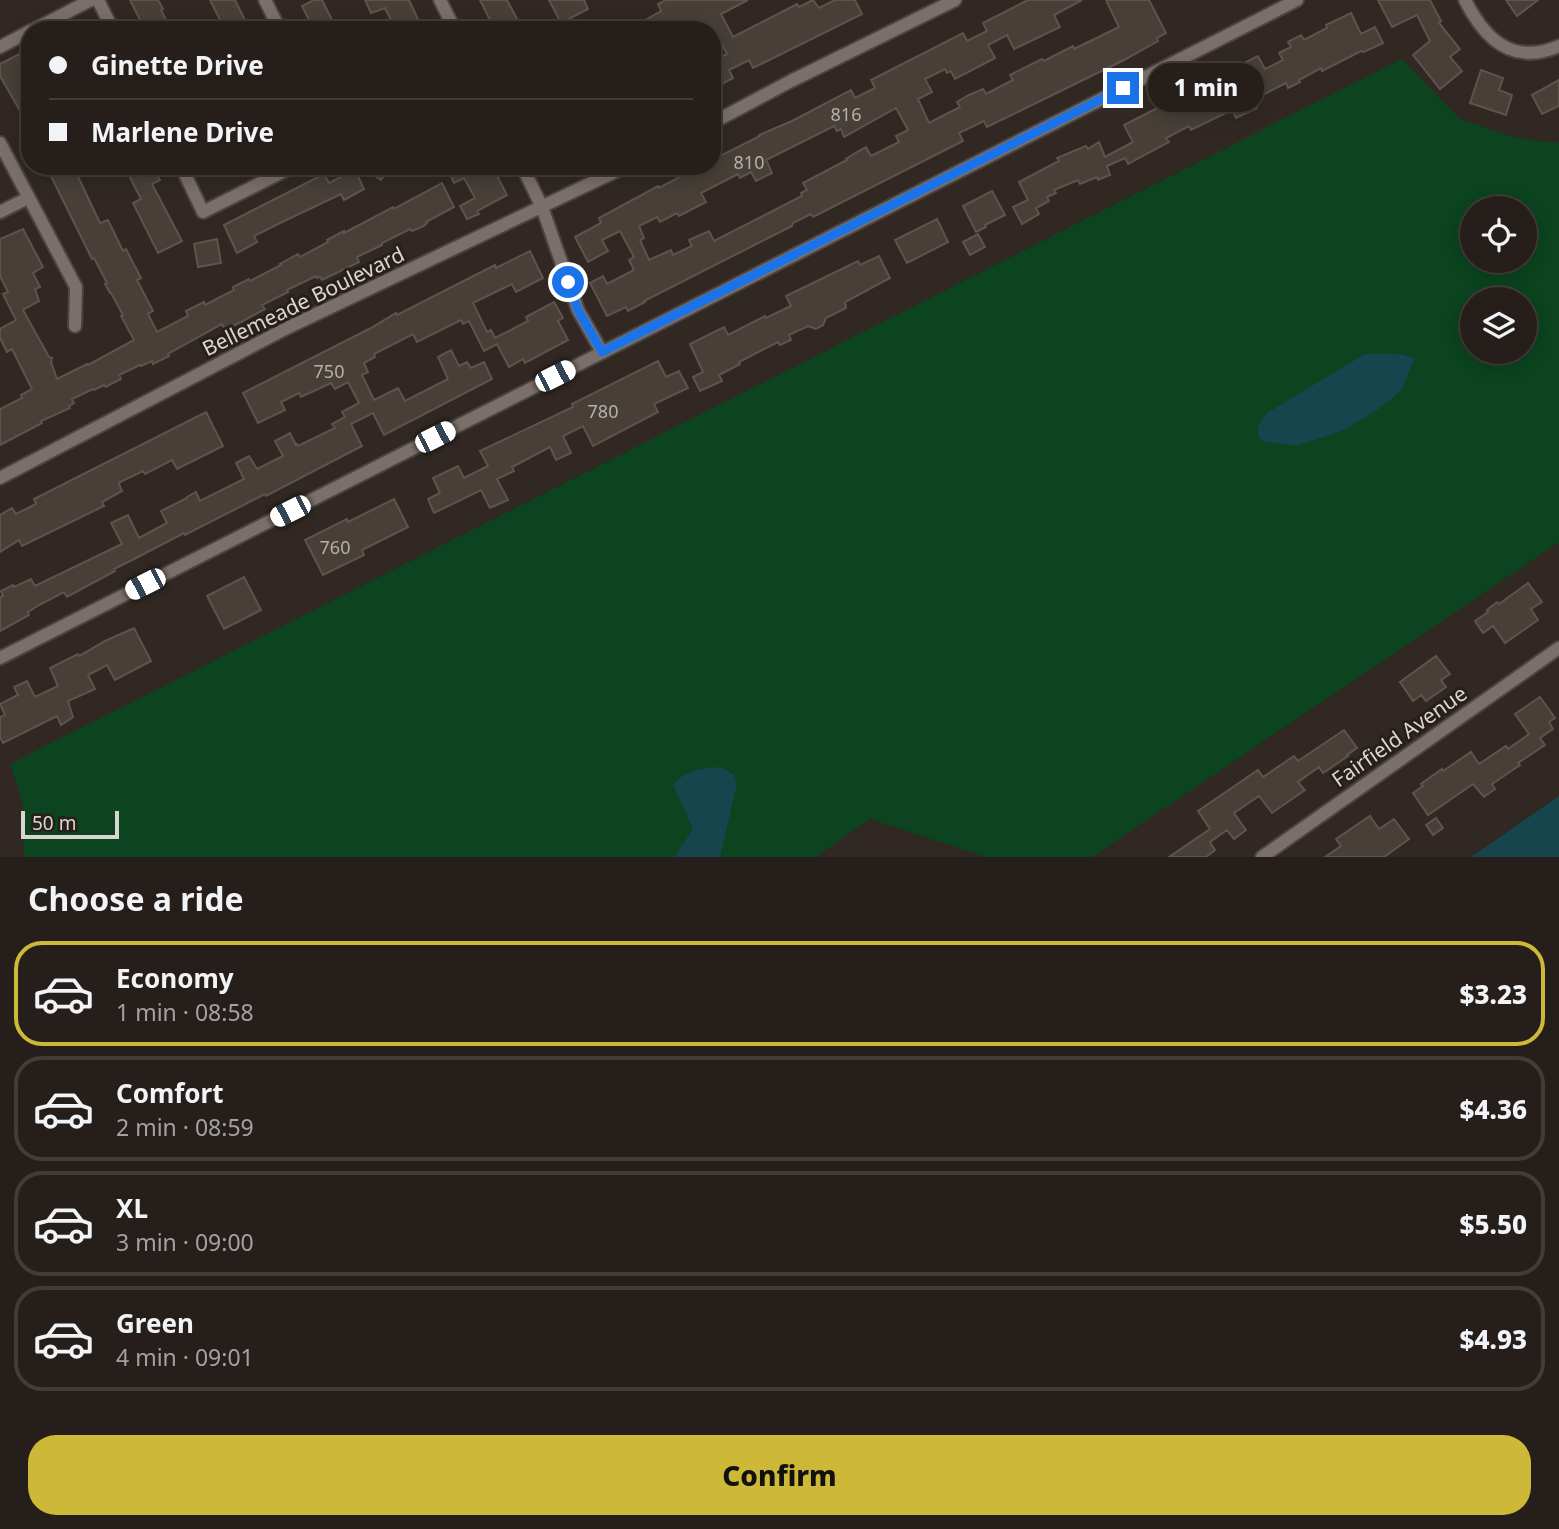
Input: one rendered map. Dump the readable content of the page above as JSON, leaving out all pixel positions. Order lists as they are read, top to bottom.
{
  "streets": {
    "street": ["Bellemeade Boulevard", "Fairfield Avenue"]
  },
  "house_numbers": [
    "816",
    "810",
    "750",
    "780",
    "760"
  ],
  "scale_bar": "50 m",
  "page": {
    "banner": ["Ginette Drive", "Marlene Drive"],
    "bubble": "1 min",
    "scale": "50 m",
    "heading": "Choose a ride",
    "list": [
      {
        "name": "Economy",
        "note": "1 min · 08:58",
        "value": "$3.23"
      },
      {
        "name": "Comfort",
        "note": "2 min · 08:59",
        "value": "$4.36"
      },
      {
        "name": "XL",
        "note": "3 min · 09:00",
        "value": "$5.50"
      },
      {
        "name": "Green",
        "note": "4 min · 09:01",
        "value": "$4.93"
      }
    ],
    "buttons": "Confirm"
  }
}
